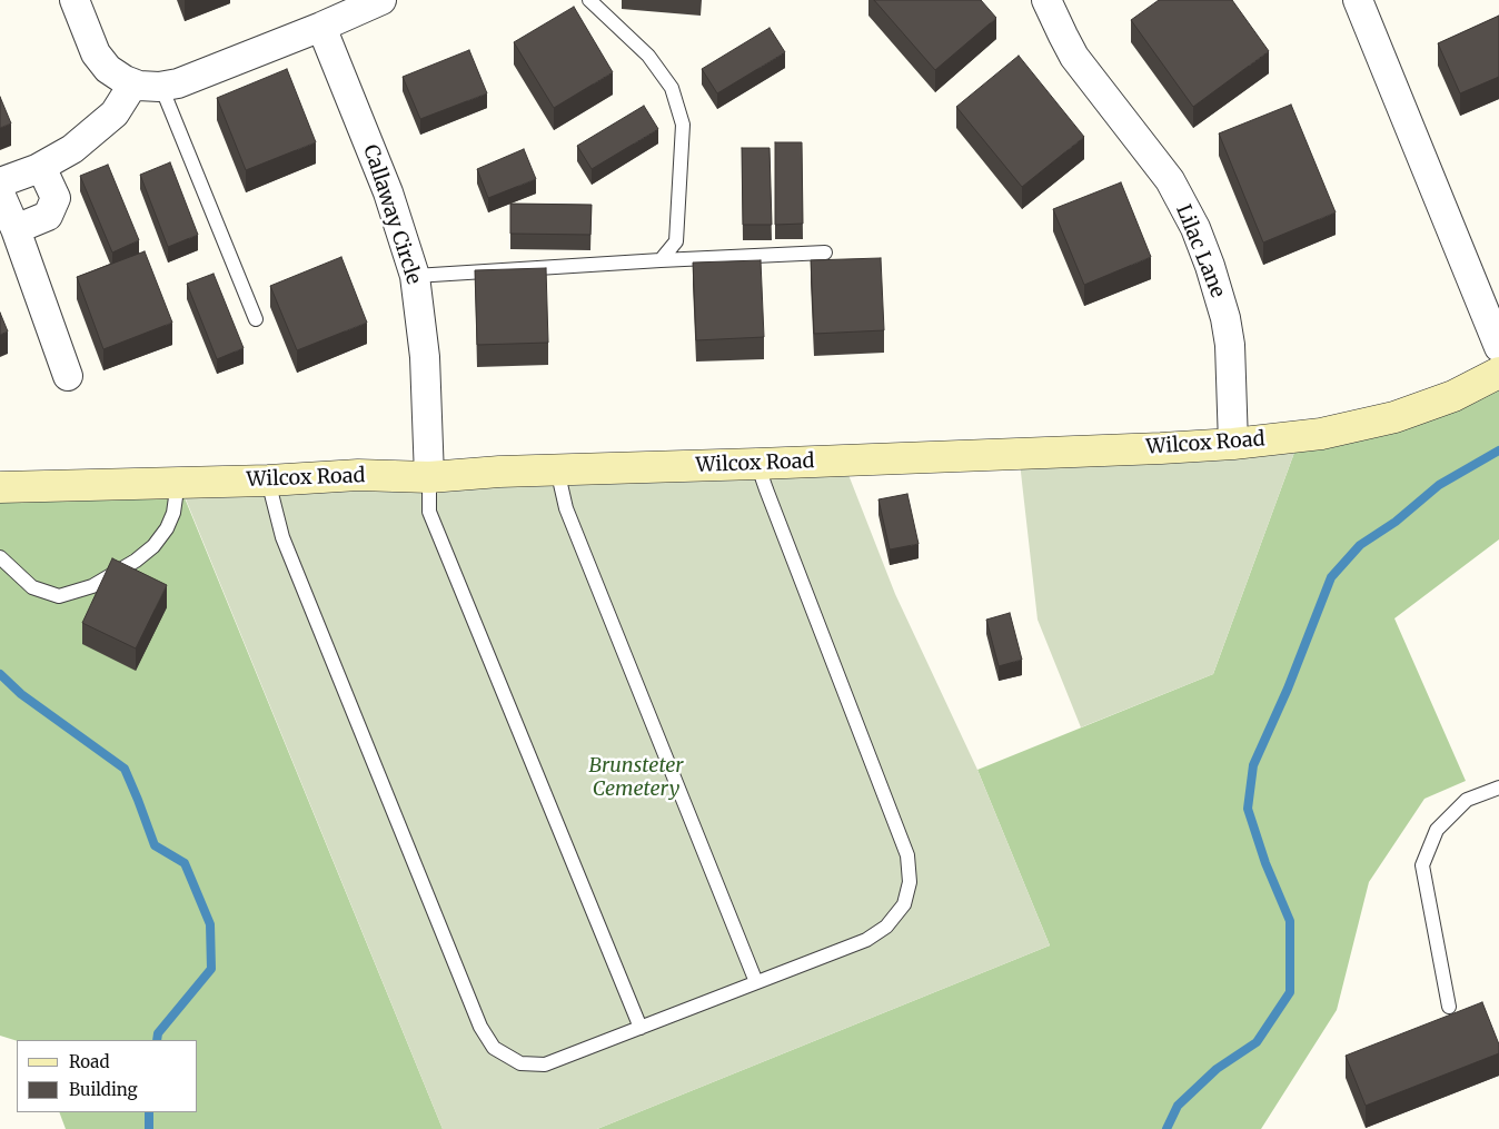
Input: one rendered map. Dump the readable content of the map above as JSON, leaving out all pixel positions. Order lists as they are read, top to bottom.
{
  "streets": {
    "street": ["Callaway Circle", "Lilac Lane", "Wilcox Road"]
  },
  "crossings": [
    ["Callaway Circle", "Wilcox Road"],
    ["Lilac Lane", "Wilcox Road"]
  ],
  "parks": ["Brunsteter Cemetery"],
  "legend": ["Road", "Building"]
}
